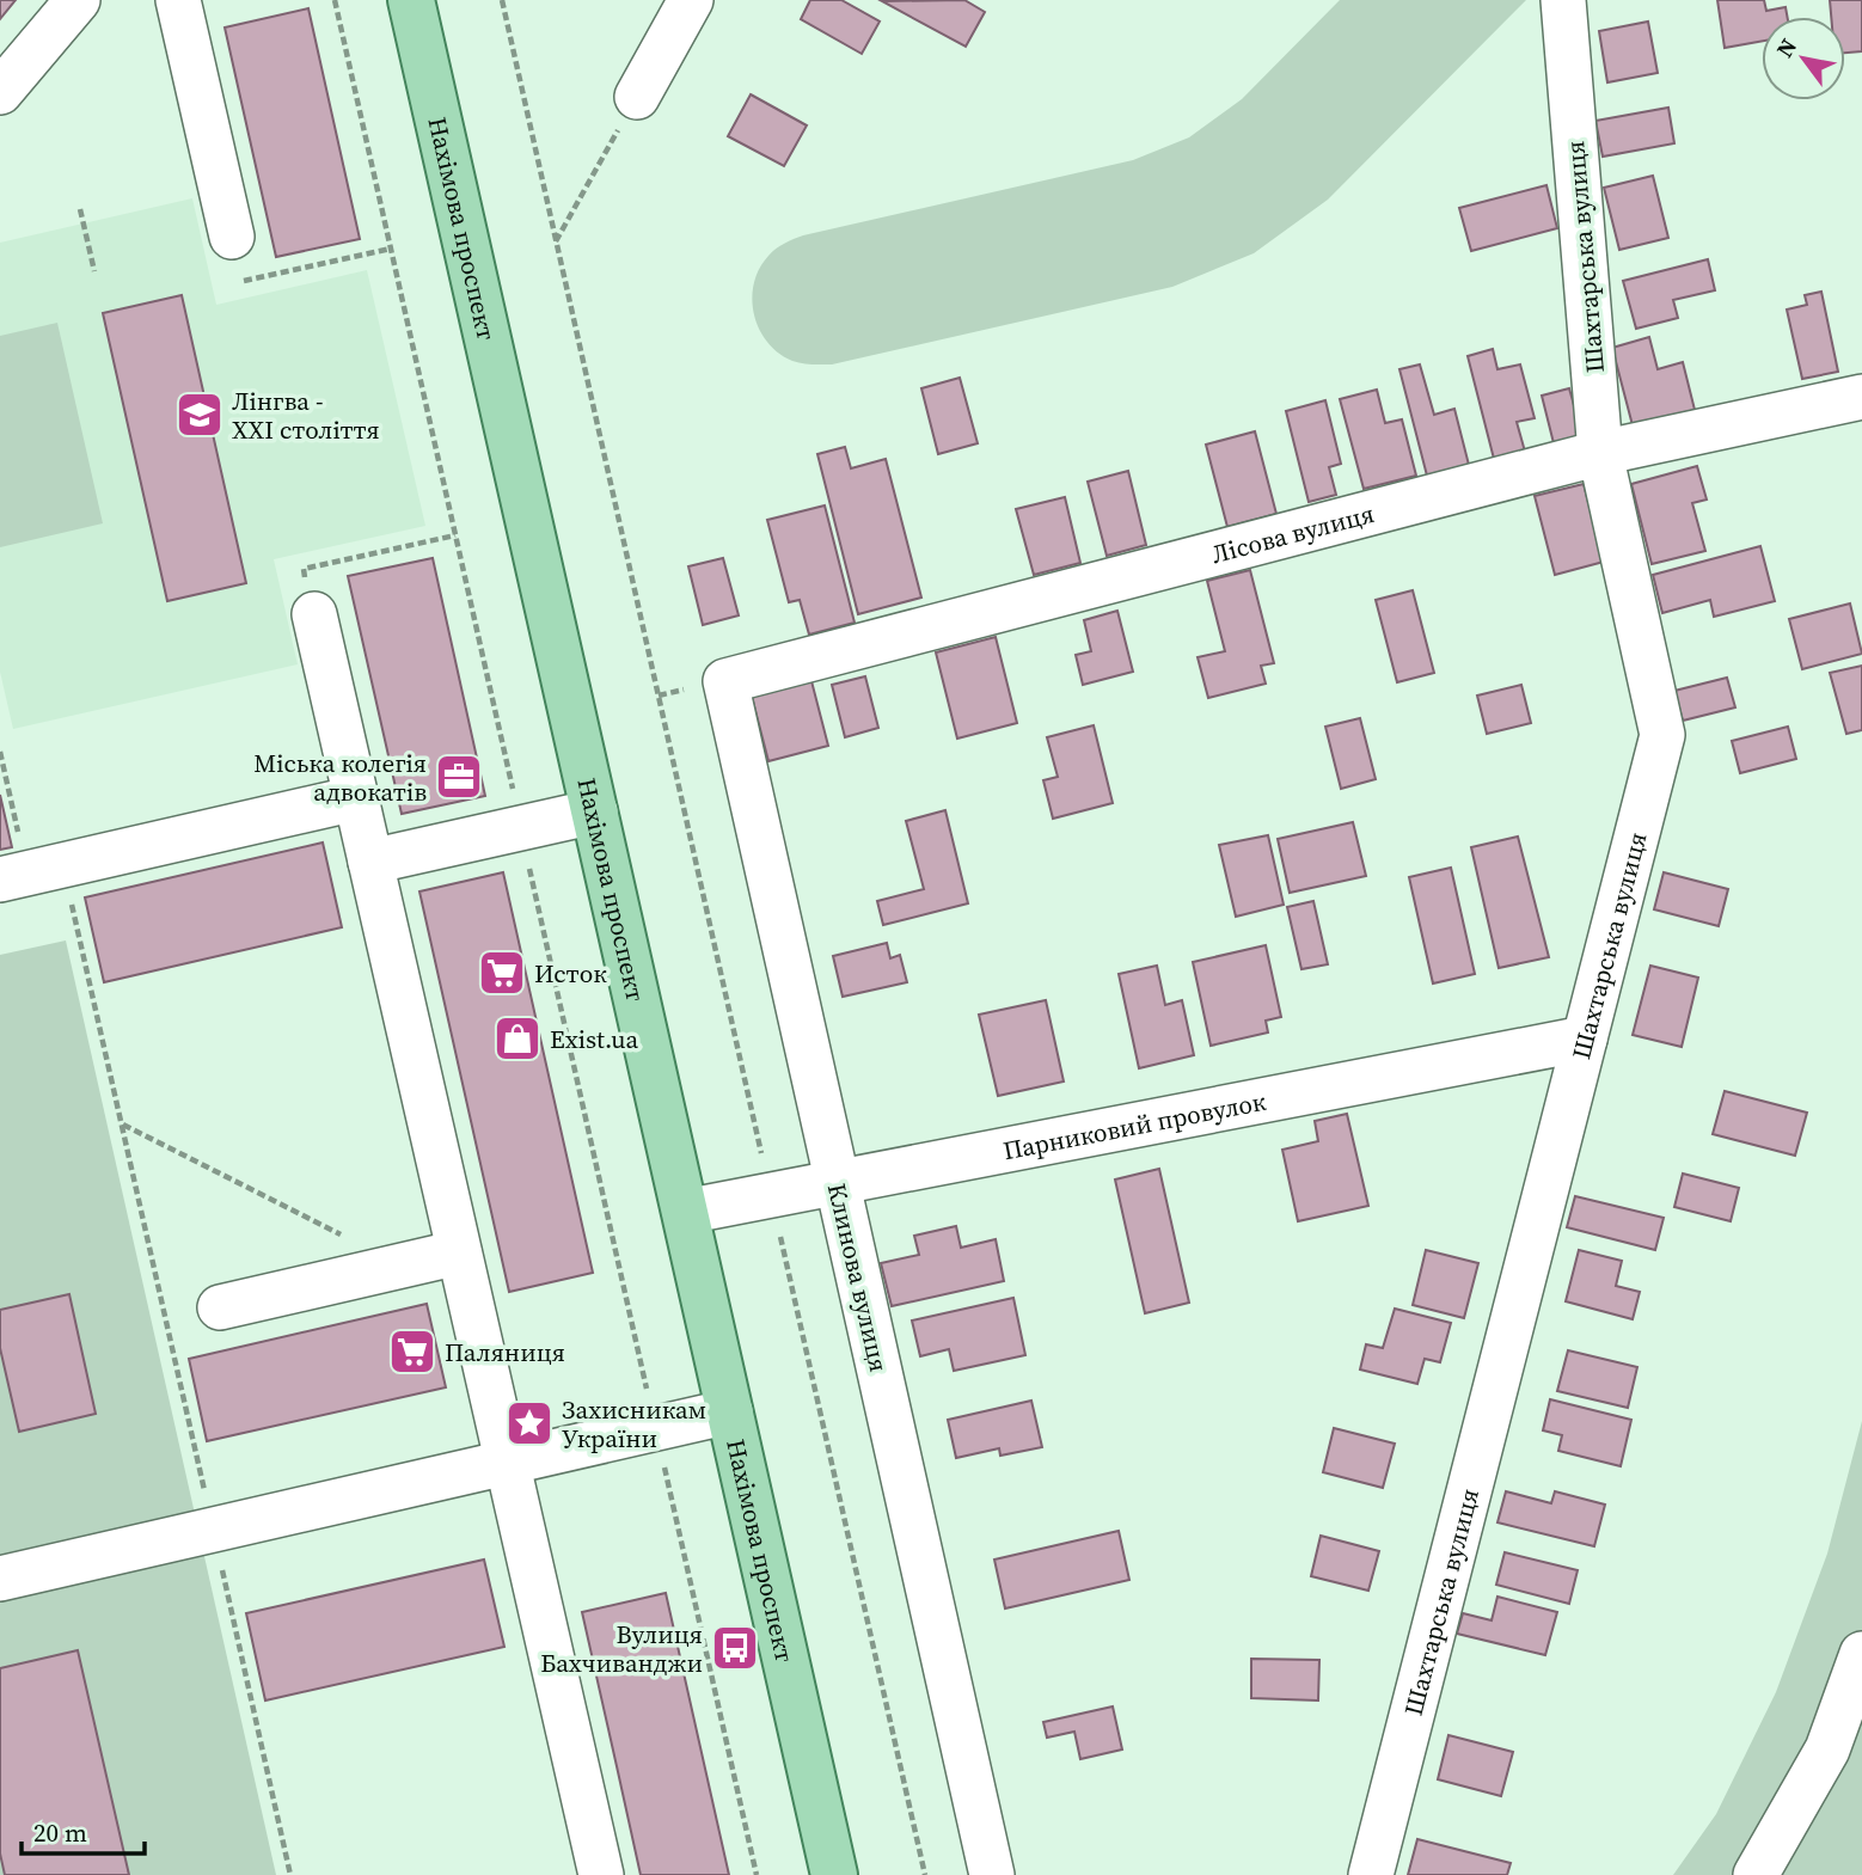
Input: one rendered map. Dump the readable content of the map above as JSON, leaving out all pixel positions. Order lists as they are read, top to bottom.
{
  "streets": {
    "main road": ["Нахімова проспект"],
    "street": [
      "Шахтарська вулиця",
      "Лісова вулиця",
      "Парниковий провулок",
      "Клинова вулиця"
    ]
  },
  "crossings": [
    ["Нахімова проспект", "Парниковий провулок"],
    ["Шахтарська вулиця", "Лісова вулиця"],
    ["Шахтарська вулиця", "Парниковий провулок"],
    ["Лісова вулиця", "Клинова вулиця"],
    ["Парниковий провулок", "Клинова вулиця"]
  ],
  "places": {
    "school or university": ["Лінгва - XXI століття"],
    "office": ["Міська колегія адвокатів"],
    "supermarket": ["Исток", "Паляниця"],
    "shop": ["Exist.ua"],
    "place": ["Захисникам України"],
    "bus stop": ["Вулиця Бахчиванджи"]
  },
  "scale_bar": "20 m",
  "north": "top left"
}
